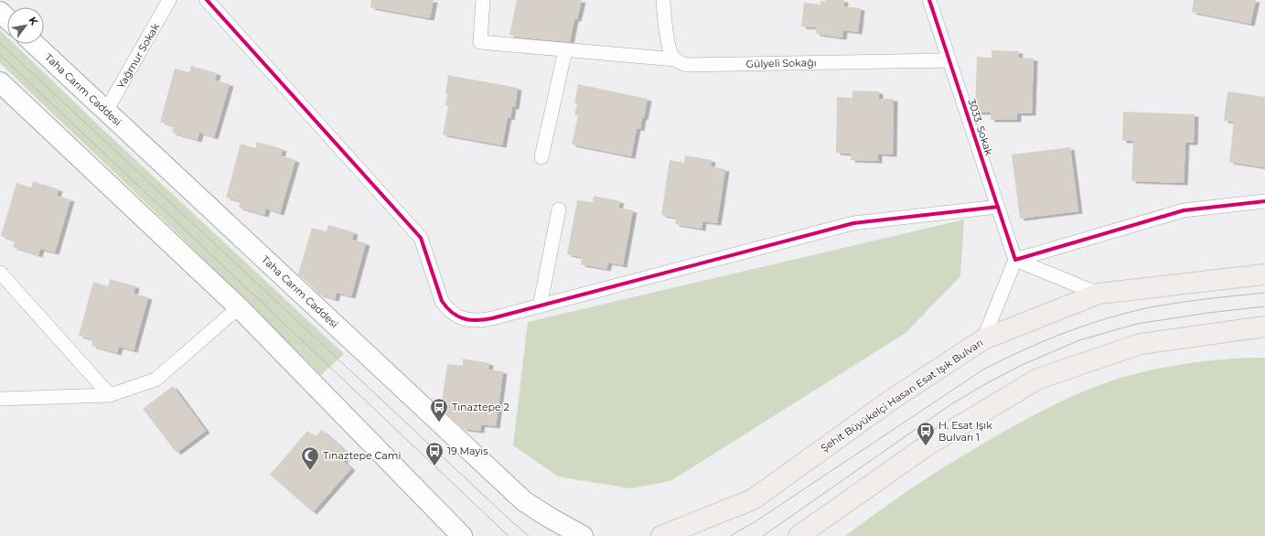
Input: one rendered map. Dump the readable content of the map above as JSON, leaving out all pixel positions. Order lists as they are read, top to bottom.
{
  "streets": {
    "main road": ["Taha Carım Caddesi", "Şehit Büyükelçi Hasan Esat Işık Bulvarı"],
    "street": ["Yağmur Sokak", "Gülyeli Sokağı", "3033. Sokak"]
  },
  "crossings": [
    ["Yağmur Sokak", "Taha Carım Caddesi"],
    ["Gülyeli Sokağı", "3033. Sokak"]
  ],
  "places": {
    "bus stop": ["Tınaztepe 2", "H. Esat Işık Bulvarı 1", "19 Mayıs"],
    "mosque": ["Tınaztepe Cami"]
  },
  "north": "top right"
}
